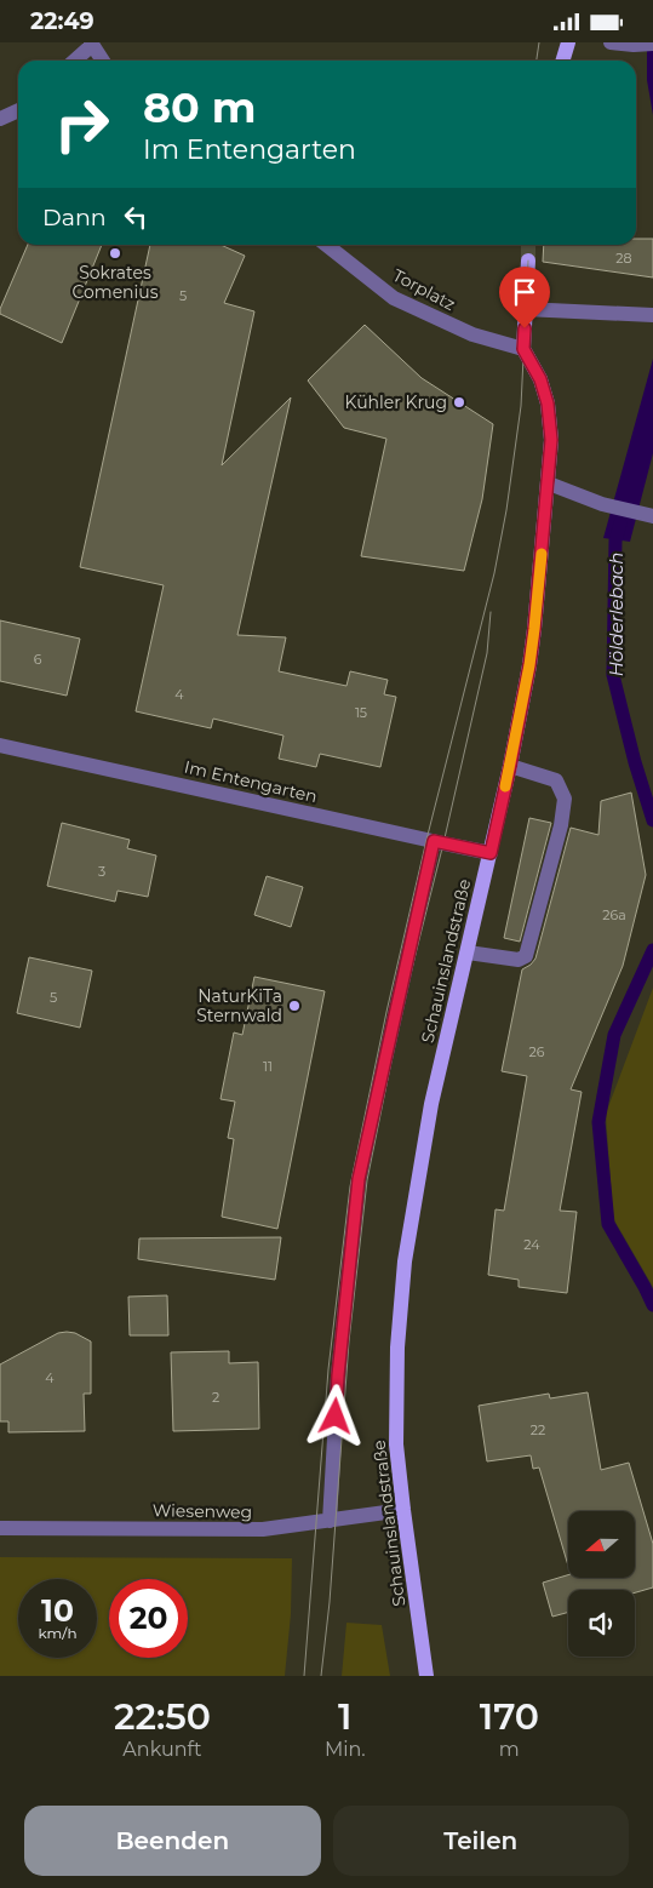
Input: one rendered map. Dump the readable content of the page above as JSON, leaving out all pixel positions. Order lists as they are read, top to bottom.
{
  "streets": {
    "main road": ["Schauinslandstraße"],
    "street": ["Torplatz", "Im Entengarten", "Wiesenweg"]
  },
  "crossings": [
    ["Torplatz", "Schauinslandstraße"],
    ["Im Entengarten", "Schauinslandstraße"],
    ["Schauinslandstraße", "Wiesenweg"]
  ],
  "water": ["Hölderlebach"],
  "places": ["Sokrates Comenius", "Kühler Krug", "NaturKiTa Sternwald"],
  "house_numbers": [
    "28",
    "5",
    "6",
    "4",
    "15",
    "3",
    "26a",
    "5",
    "26",
    "11",
    "24",
    "4",
    "2",
    "22"
  ],
  "north": "left",
  "page": {
    "status": "22:49",
    "turn": ["80 m", "Im Entengarten"],
    "then": "Dann",
    "speed": "10 km/h",
    "limit": "20",
    "eta": [
      "22:50",
      "Ankunft",
      "1",
      "Min.",
      "170",
      "m"
    ],
    "buttons": ["Beenden", "Teilen"]
  }
}
